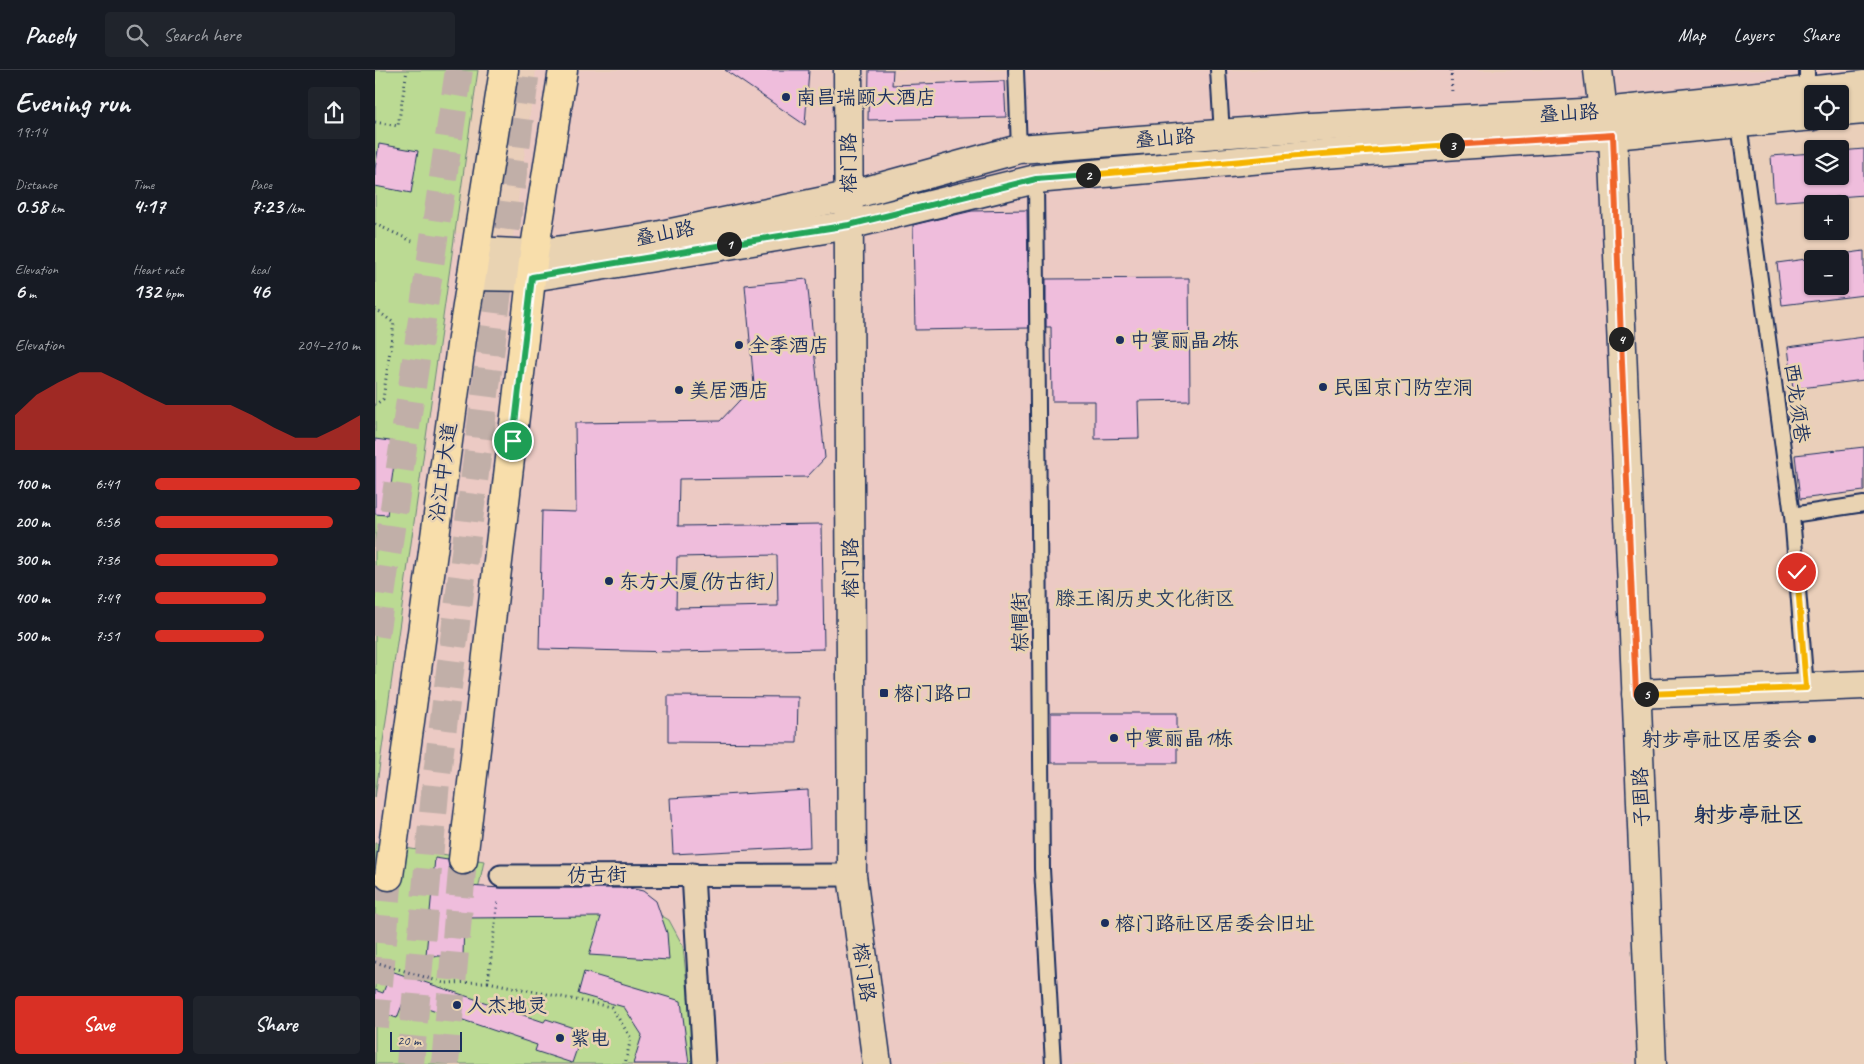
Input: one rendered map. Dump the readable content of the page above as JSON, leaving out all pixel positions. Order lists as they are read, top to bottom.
{
  "streets": {
    "main road": [
      "叠山路",
      "榕门路",
      "沿江中大道",
      "子固路"
    ],
    "street": ["仿古街"],
    "lane": ["西龙须巷", "棕帽街"]
  },
  "crossings": [
    ["叠山路", "榕门路"],
    ["叠山路", "西龙须巷"],
    ["叠山路", "沿江中大道"],
    ["叠山路", "棕帽街"],
    ["叠山路", "子固路"],
    ["榕门路", "仿古街"]
  ],
  "districts": ["射步亭社区"],
  "parks": ["滕王阁历史文化街区"],
  "places": {
    "other": [
      "南昌瑞颐大酒店",
      "中寰丽晶2栋",
      "全季酒店",
      "民国京门防空洞",
      "美居酒店",
      "东方大厦(仿古街)",
      "中寰丽晶1栋",
      "射步亭社区居委会",
      "榕门路社区居委会旧址",
      "人杰地灵",
      "紫电"
    ],
    "transit": ["榕门路口"]
  },
  "scale_bar": "20 m",
  "page": {
    "header": "Pacely",
    "search": "Search here",
    "nav": ["Map", "Layers", "Share"],
    "heading": ["Evening run", "19:14"],
    "map_buttons": ["+", "−"],
    "pins": [
      "3",
      "2",
      "1",
      "4",
      "5"
    ],
    "stats": [
      ["Distance", "0.58 km"],
      ["Time", "4:17"],
      ["Pace", "7:23 /km"],
      ["Elevation", "6 m"],
      ["Heart rate", "132 bpm"],
      ["kcal", "46"]
    ],
    "chart": ["Elevation", "204–210 m"],
    "list": [
      {
        "name": "100 m",
        "note": "6:41"
      },
      {
        "name": "200 m",
        "note": "6:56"
      },
      {
        "name": "300 m",
        "note": "7:36"
      },
      {
        "name": "400 m",
        "note": "7:49"
      },
      {
        "name": "500 m",
        "note": "7:51"
      }
    ],
    "buttons": ["Save", "Share"],
    "scale": "20 m"
  }
}
